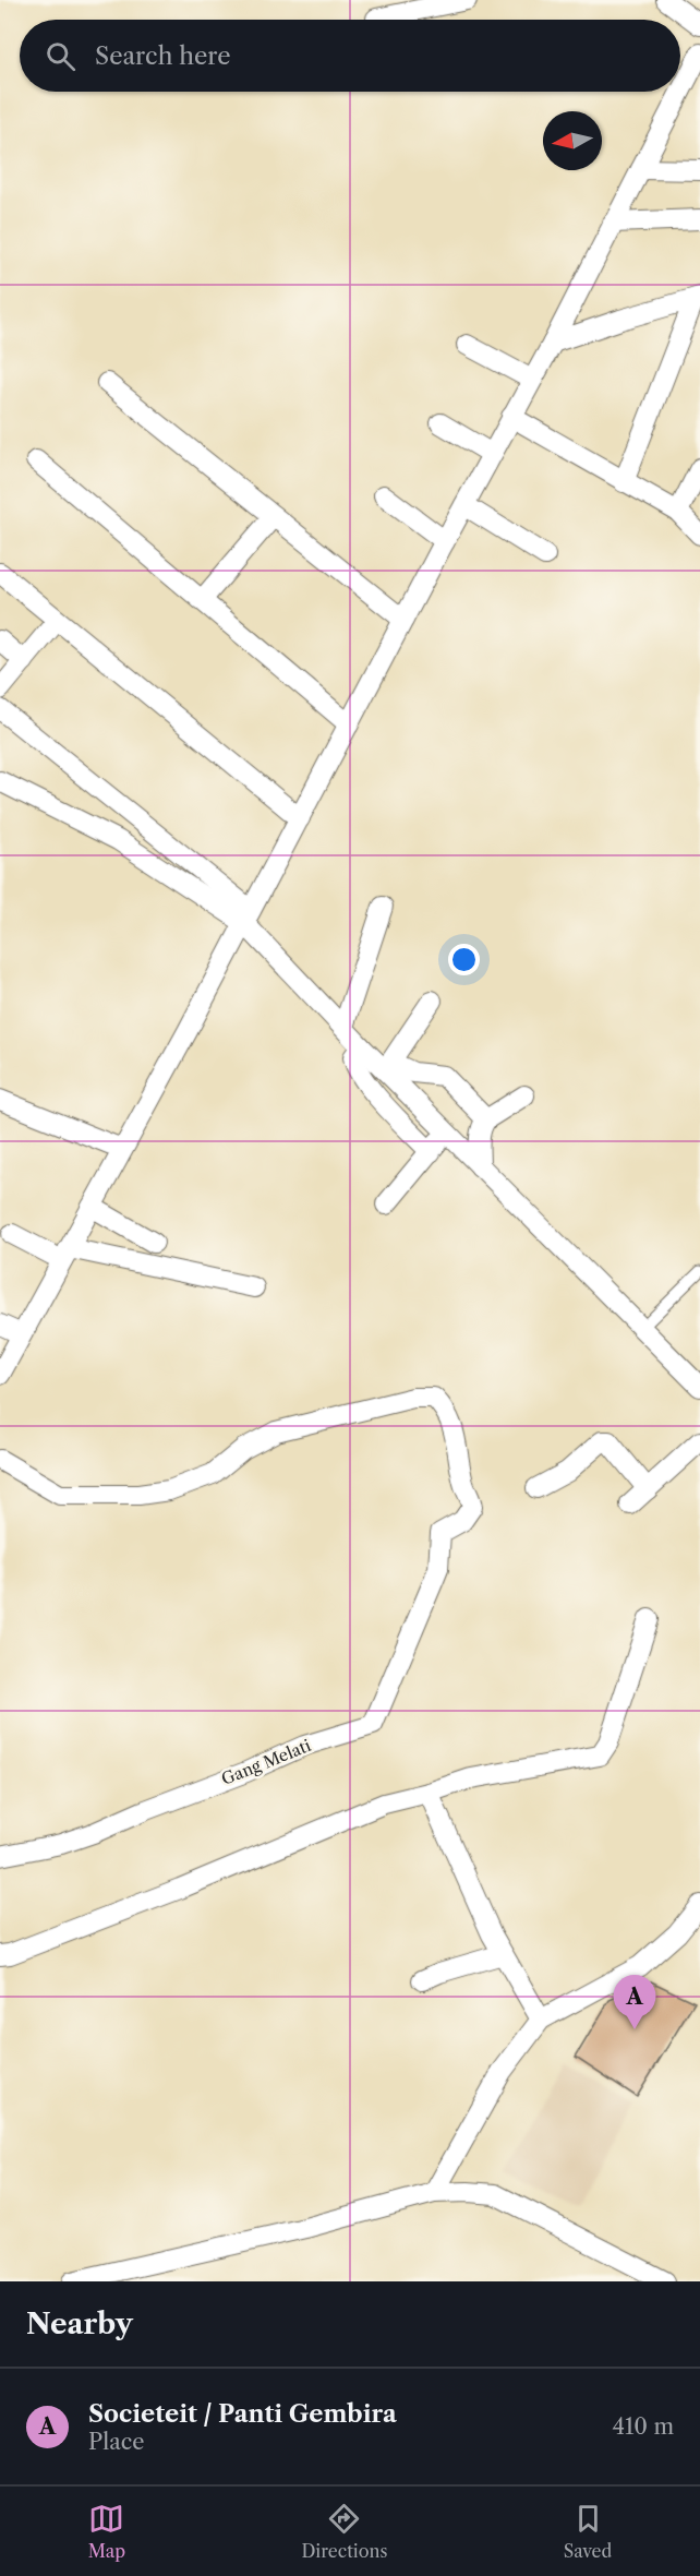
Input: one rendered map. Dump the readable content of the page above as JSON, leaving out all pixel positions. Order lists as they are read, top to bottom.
{
  "streets": {
    "street": ["Gang Melati"]
  },
  "north": "left",
  "page": {
    "search": "Search here",
    "pins": "A",
    "heading": "Nearby",
    "list": [
      {
        "mark": "A",
        "name": "Societeit / Panti Gembira",
        "note": "Place",
        "value": "410 m"
      }
    ],
    "nav": ["Map", "Directions", "Saved"]
  }
}
